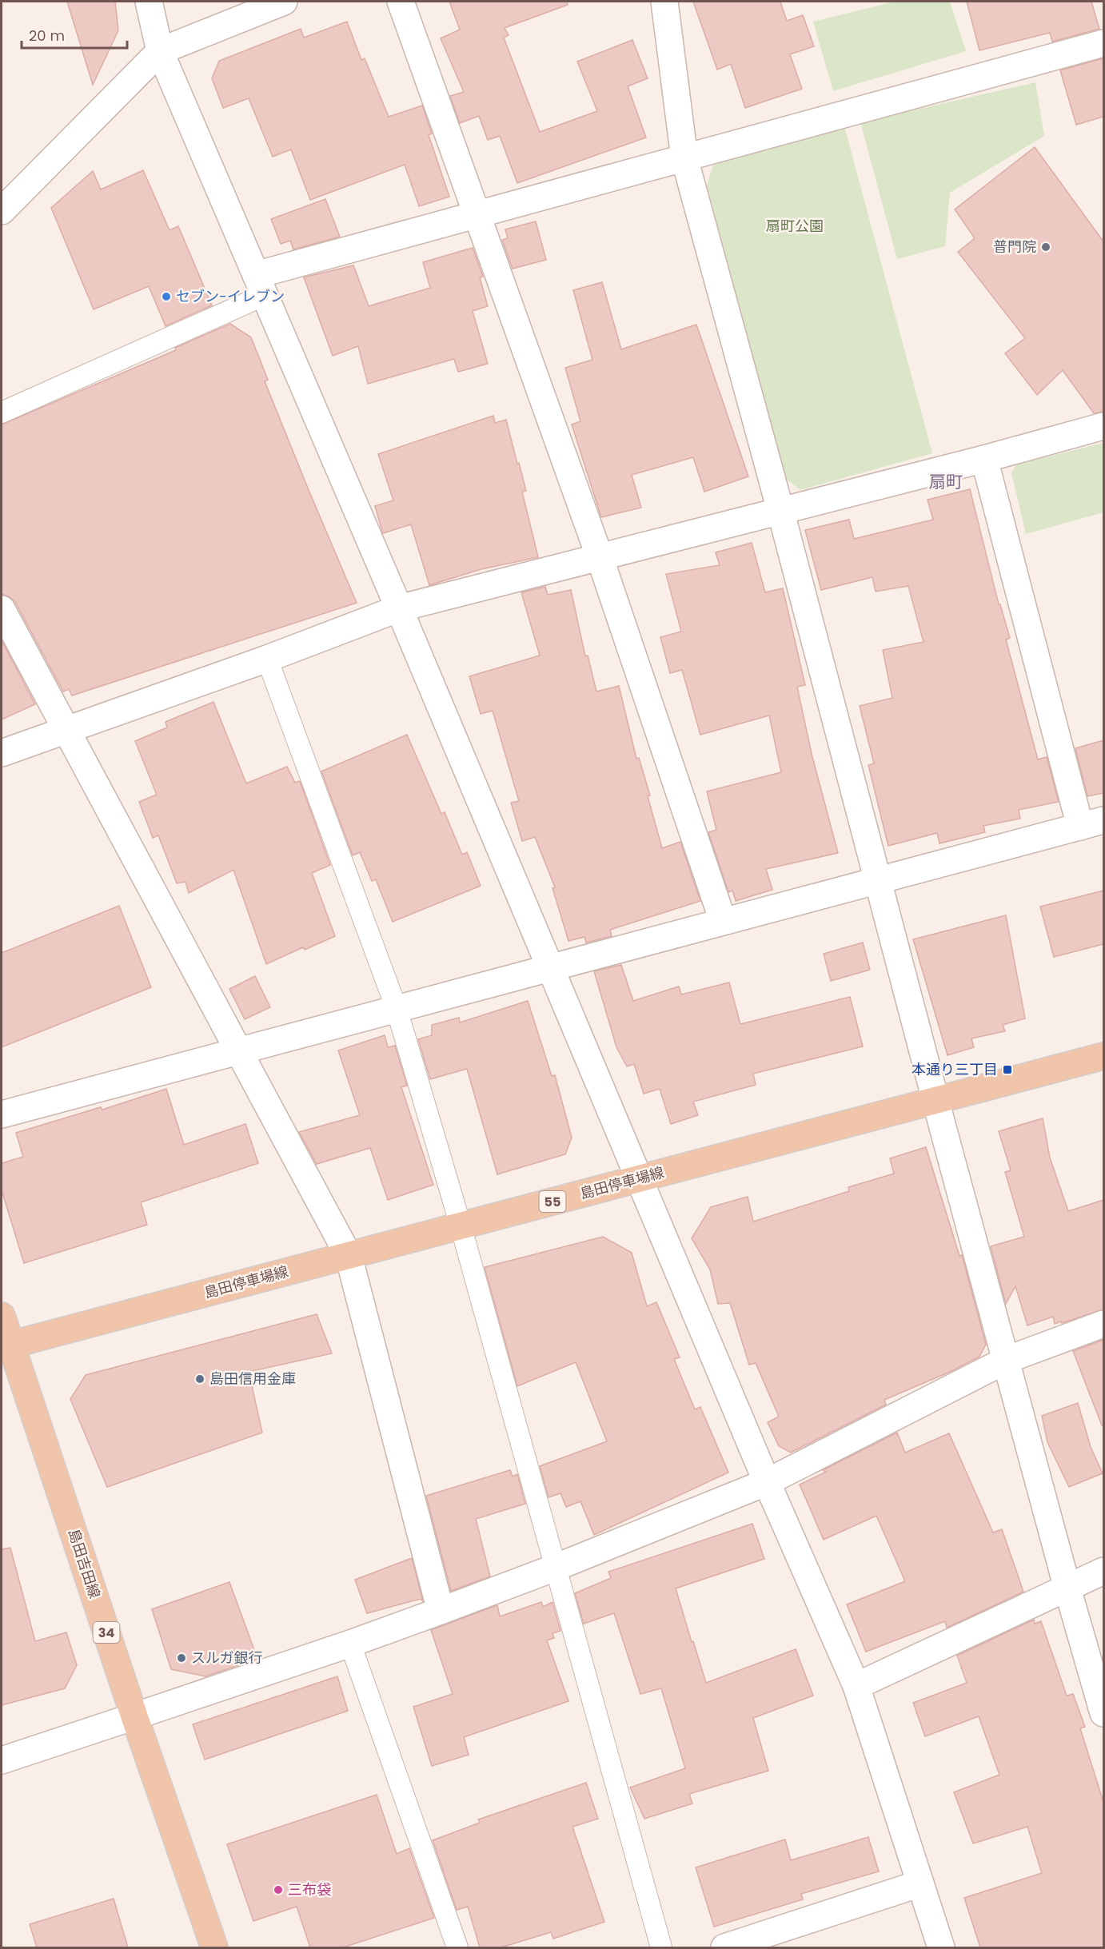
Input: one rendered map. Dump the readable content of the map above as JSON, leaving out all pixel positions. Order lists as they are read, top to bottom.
{
  "streets": {
    "main road": [
      "島田停車場線",
      "55",
      "島田吉田線",
      "34"
    ]
  },
  "crossings": [
    ["島田停車場線", "島田吉田線"]
  ],
  "districts": ["扇町"],
  "parks": ["扇町公園"],
  "places": {
    "other": [
      "普門院",
      "セブン-イレブン",
      "島田信用金庫",
      "スルガ銀行",
      "三布袋"
    ],
    "transit": ["本通り三丁目"]
  },
  "scale_bar": "20 m"
}
